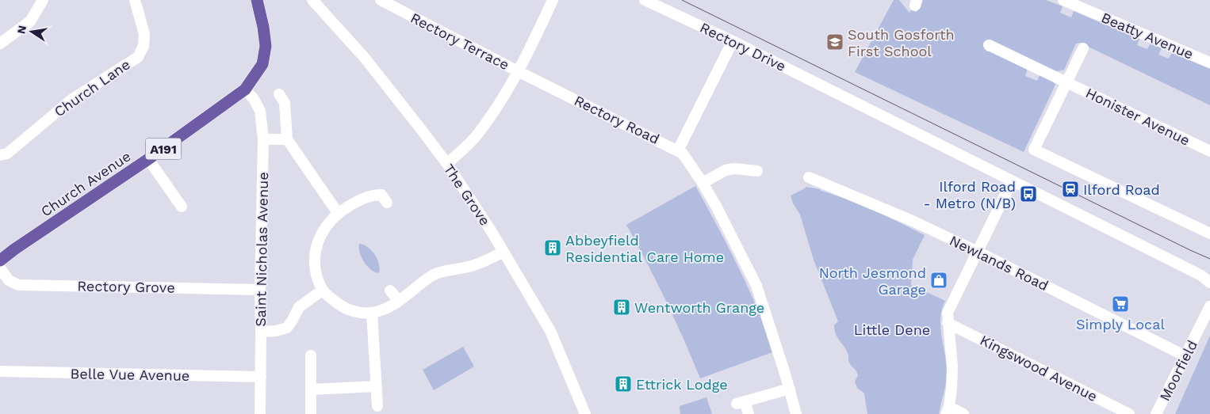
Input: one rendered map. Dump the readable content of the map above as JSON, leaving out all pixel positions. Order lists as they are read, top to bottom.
{
  "streets": {
    "main road": ["A191", "Church Avenue"],
    "street": [
      "Beatty Avenue",
      "Rectory Terrace",
      "Rectory Drive",
      "Church Lane",
      "Honister Avenue",
      "Rectory Road",
      "The Grove",
      "Saint Nicholas Avenue",
      "Newlands Road",
      "Rectory Grove",
      "Kingswood Avenue",
      "Moorfield",
      "Belle Vue Avenue"
    ]
  },
  "crossings": [
    ["Rectory Terrace", "Rectory Road"],
    ["Church Avenue", "Saint Nicholas Avenue"],
    ["Saint Nicholas Avenue", "Rectory Grove"],
    ["Saint Nicholas Avenue", "Belle Vue Avenue"],
    ["Newlands Road", "Moorfield"]
  ],
  "parks": ["Little Dene"],
  "places": {
    "school or university": ["South Gosforth First School"],
    "station": ["Ilford Road"],
    "bus stop": ["Ilford Road - Metro (N/B)"],
    "building": ["Abbeyfield Residential Care Home", "Wentworth Grange", "Ettrick Lodge"],
    "shop": ["North Jesmond Garage"],
    "supermarket": ["Simply Local"]
  },
  "north": "left"
}
